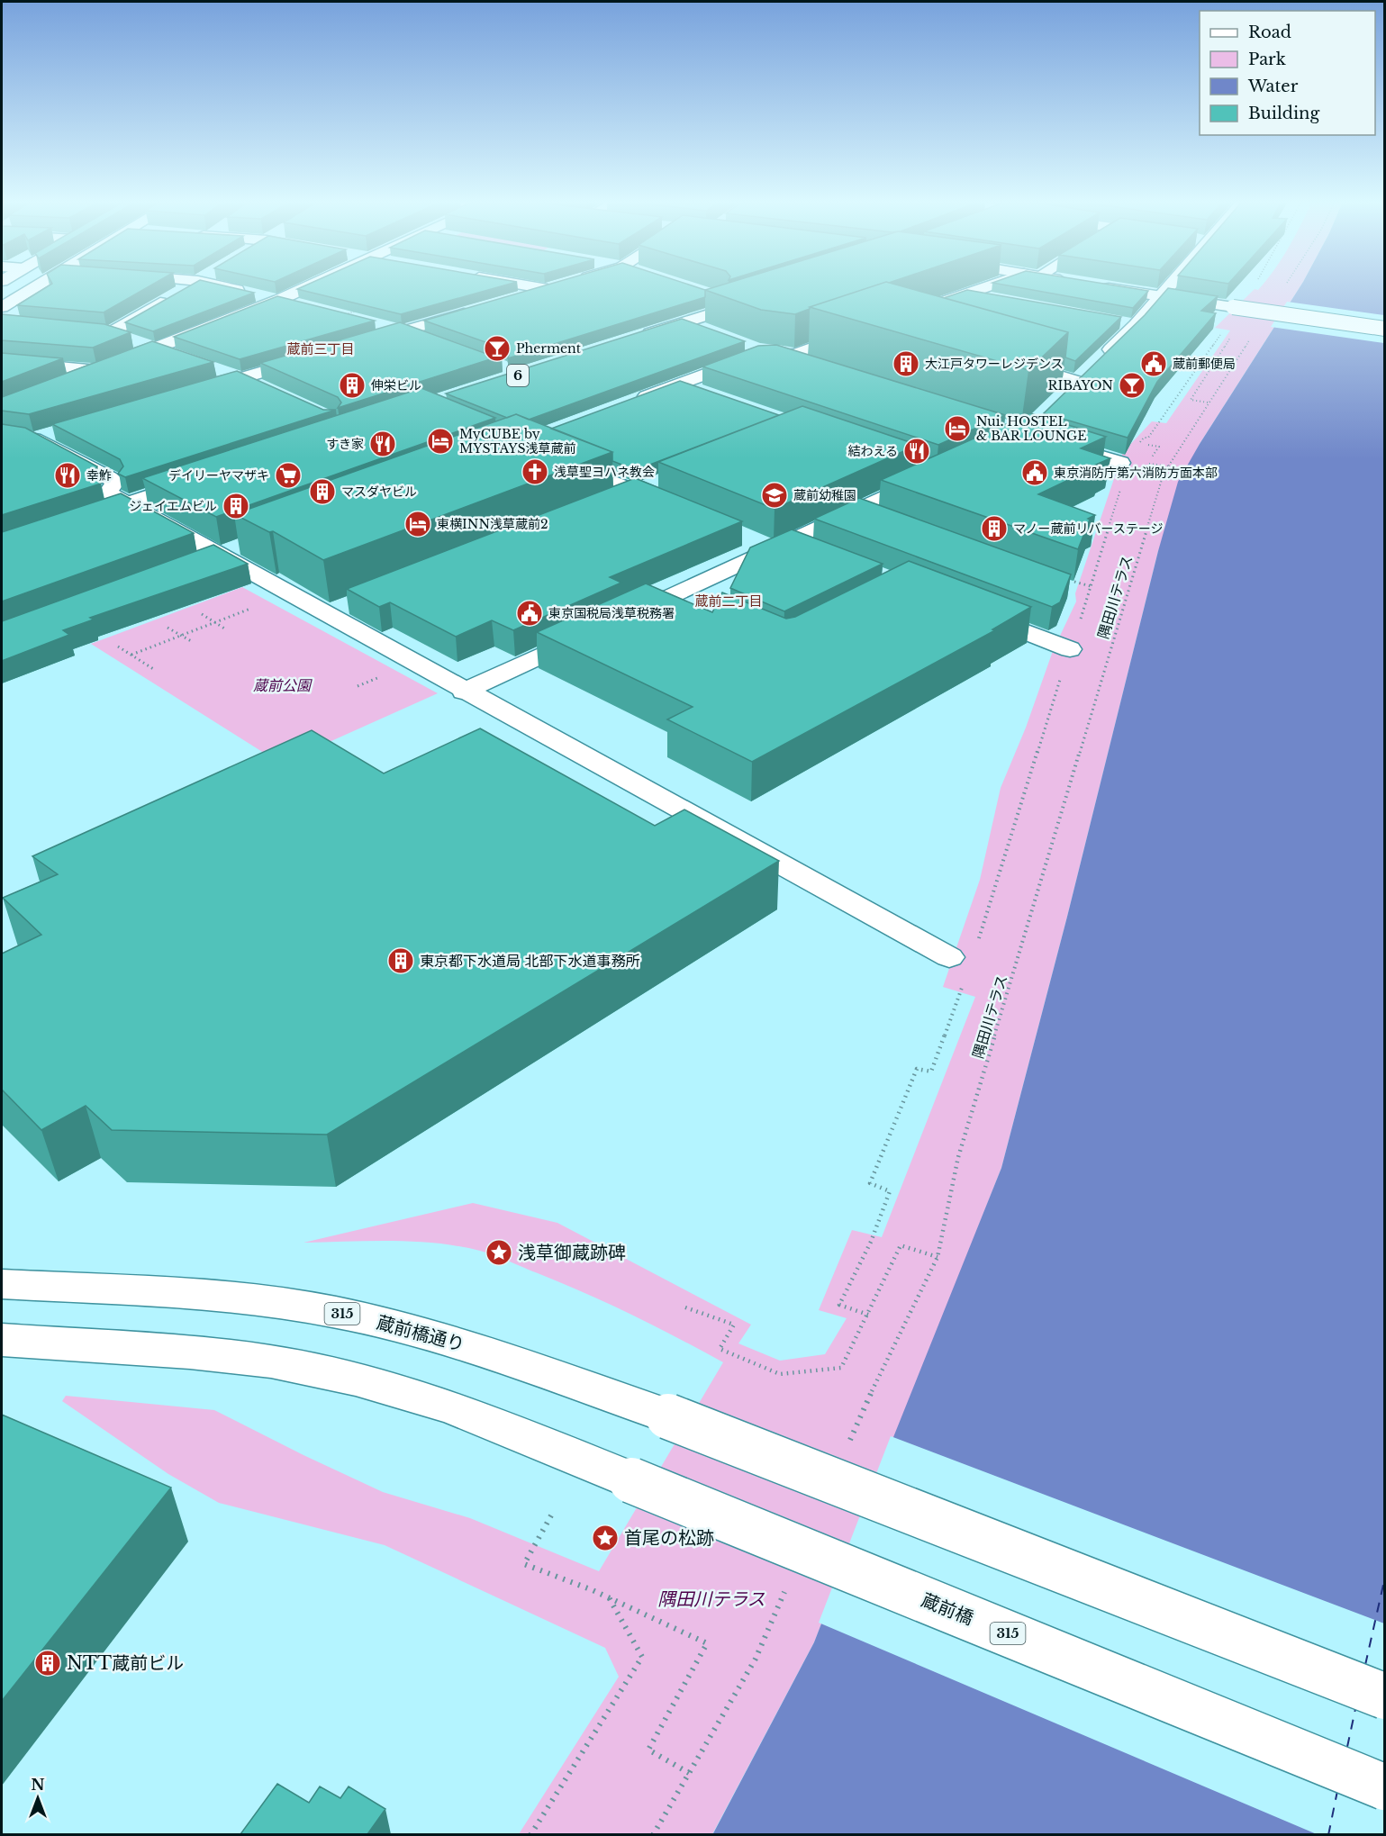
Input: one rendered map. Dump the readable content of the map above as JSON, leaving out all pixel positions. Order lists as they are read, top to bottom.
{
  "streets": {
    "main road": ["315", "蔵前橋通り", "蔵前橋"],
    "path": ["隅田川テラス"]
  },
  "districts": ["蔵前三丁目", "蔵前二丁目"],
  "parks": ["蔵前公園", "隅田川テラス"],
  "places": {
    "bar": ["Pherment", "RIBAYON"],
    "building": [
      "大江戸タワーレジデンス",
      "伸栄ビル",
      "マスダヤビル",
      "ジェイエムビル",
      "マノー蔵前リバーステージ",
      "東京都下水道局 北部下水道事務所",
      "NTT蔵前ビル"
    ],
    "public building": ["蔵前郵便局", "東京消防庁第六消防方面本部", "東京国税局浅草税務署"],
    "hotel": ["Nui. HOSTEL & BAR LOUNGE", "MyCUBE by MYSTAYS浅草蔵前", "東横INN浅草蔵前2"],
    "restaurant": ["すき家", "結わえる", "幸鮓"],
    "church": ["浅草聖ヨハネ教会"],
    "supermarket": ["デイリーヤマザキ"],
    "school or university": ["蔵前幼稚園"],
    "place": ["浅草御蔵跡碑", "首尾の松跡"]
  },
  "legend": [
    "Road",
    "Park",
    "Water",
    "Building"
  ],
  "north": "top"
}
